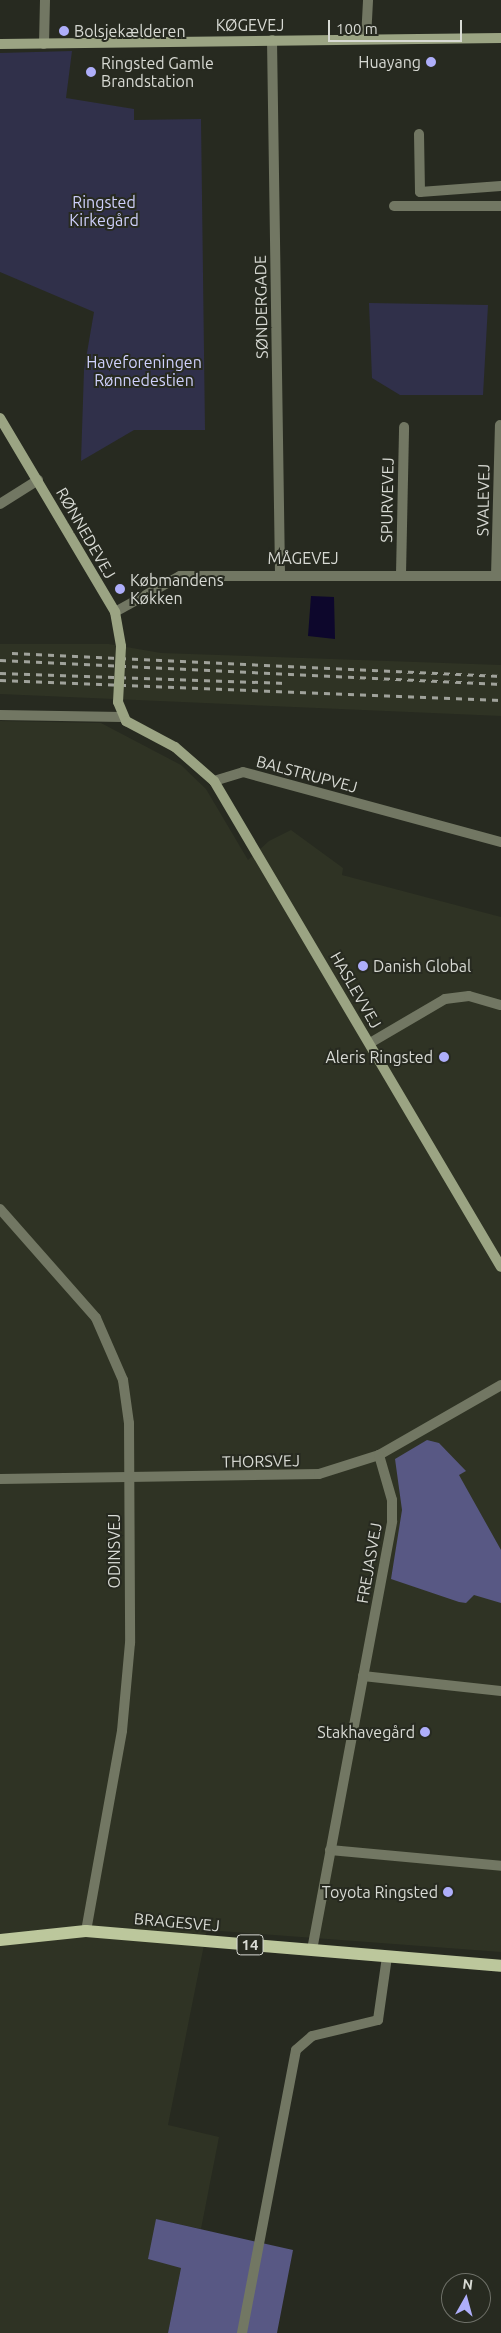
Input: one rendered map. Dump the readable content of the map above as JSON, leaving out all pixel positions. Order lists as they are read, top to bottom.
{
  "streets": {
    "main road": ["BRAGESVEJ", "14"],
    "street": [
      "KØGEVEJ",
      "SØNDERGADE",
      "SPURVEVEJ",
      "SVALEVEJ",
      "RØNNEDEVEJ",
      "MÅGEVEJ",
      "BALSTRUPVEJ",
      "HASLEVVEJ",
      "THORSVEJ",
      "ODINSVEJ",
      "FREJASVEJ"
    ]
  },
  "crossings": [
    ["KØGEVEJ", "SØNDERGADE"],
    ["SØNDERGADE", "MÅGEVEJ"],
    ["SPURVEVEJ", "MÅGEVEJ"],
    ["SVALEVEJ", "MÅGEVEJ"],
    ["RØNNEDEVEJ", "MÅGEVEJ"],
    ["BALSTRUPVEJ", "HASLEVVEJ"],
    ["THORSVEJ", "ODINSVEJ"],
    ["THORSVEJ", "FREJASVEJ"],
    ["ODINSVEJ", "BRAGESVEJ"],
    ["FREJASVEJ", "BRAGESVEJ"]
  ],
  "parks": ["Ringsted Kirkegård", "Haveforeningen Rønnedestien"],
  "places": [
    "Bolsjekælderen",
    "Huayang",
    "Ringsted Gamle Brandstation",
    "Købmandens Køkken",
    "Danish Global",
    "Aleris Ringsted",
    "Stakhavegård",
    "Toyota Ringsted"
  ],
  "scale_bar": "100 m",
  "north": "top"
}
